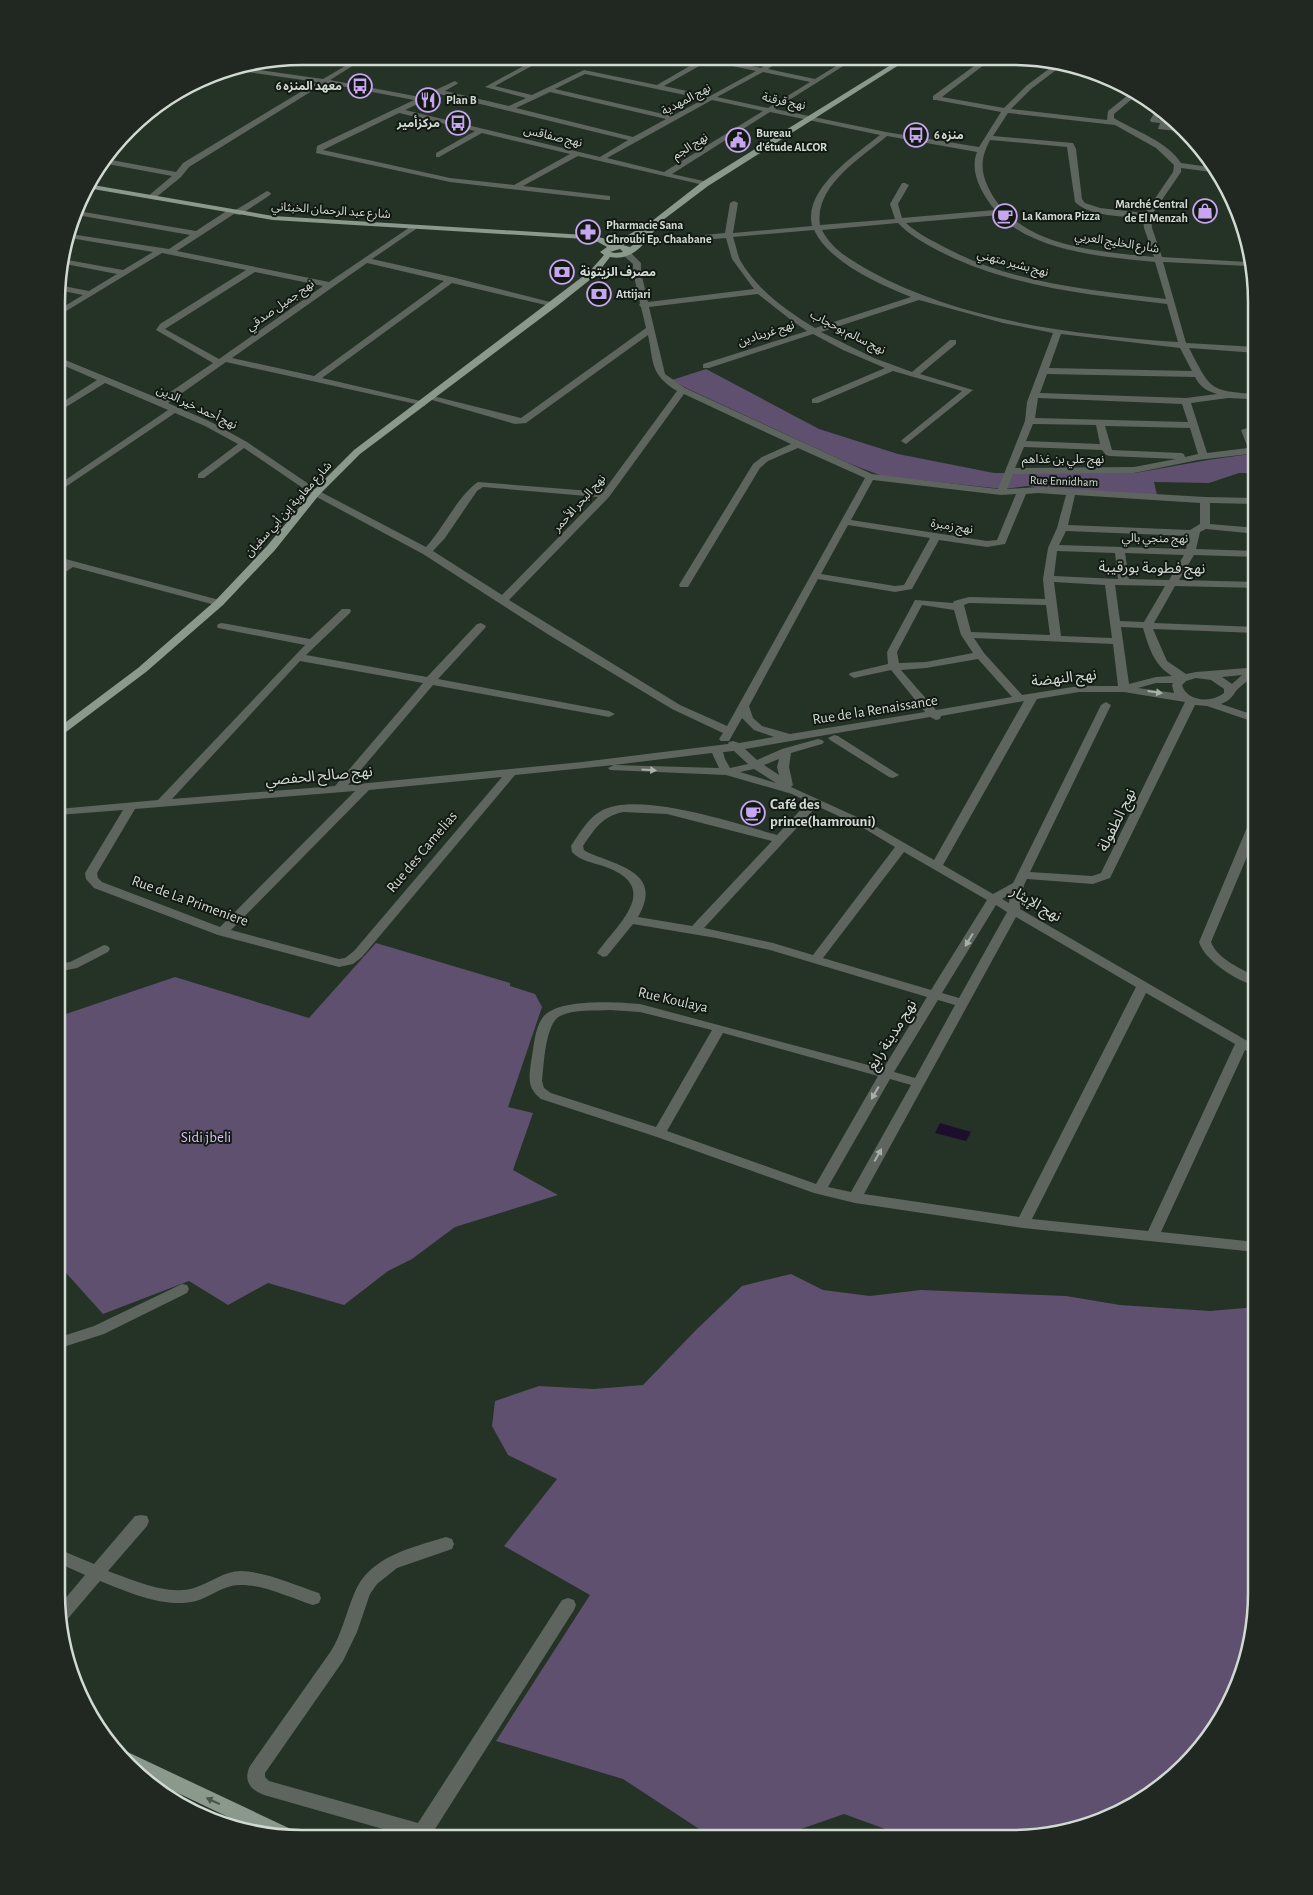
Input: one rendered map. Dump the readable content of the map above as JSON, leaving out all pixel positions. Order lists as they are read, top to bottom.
{
  "streets": {
    "main road": ["شارع عبد الرحمان الخبثاني", "شارع معاوية إبن أبي سفيان"],
    "street": [
      "نهج المهدية",
      "نهج قرقنة",
      "نهج صفاقس",
      "نهج الجم",
      "شارع الخليج العربي",
      "نهج بشير متهني",
      "نهج جميل صدقي",
      "نهج سالم بوحجاب",
      "نهج غرينادين",
      "نهج أحمد خير الدين",
      "نهج علي بن غذاهم",
      "Rue Ennidham",
      "نهج البحر الأحمر",
      "نهج زمبرة",
      "نهج منجي بالي",
      "نهج فطومة بورقيبة",
      "نهج النهضة",
      "Rue de la Renaissance",
      "نهج صالح الحفصي",
      "نهج الطفولة",
      "Rue des Camelias",
      "Rue de La Primeniere",
      "نهج الإيثار",
      "Rue Koulaya",
      "نهج مدينة رابغ"
    ]
  },
  "crossings": [
    ["نهج المهدية", "نهج قرقنة"],
    ["نهج المهدية", "نهج صفاقس"],
    ["نهج قرقنة", "نهج الجم"],
    ["نهج قرقنة", "شارع الخليج العربي"],
    ["نهج قرقنة", "شارع معاوية إبن أبي سفيان"],
    ["نهج صفاقس", "نهج الجم"],
    ["نهج صفاقس", "شارع معاوية إبن أبي سفيان"],
    ["شارع عبد الرحمان الخبثاني", "نهج جميل صدقي"],
    ["نهج جميل صدقي", "نهج أحمد خير الدين"],
    ["نهج سالم بوحجاب", "نهج غرينادين"],
    ["نهج أحمد خير الدين", "نهج البحر الأحمر"],
    ["نهج أحمد خير الدين", "شارع معاوية إبن أبي سفيان"],
    ["Rue Ennidham", "نهج البحر الأحمر"],
    ["Rue Ennidham", "شارع معاوية إبن أبي سفيان"],
    ["Rue Ennidham", "نهج زمبرة"],
    ["نهج النهضة", "Rue de la Renaissance"],
    ["نهج النهضة", "نهج الطفولة"],
    ["Rue de la Renaissance", "نهج صالح الحفصي"],
    ["نهج صالح الحفصي", "Rue des Camelias"],
    ["نهج صالح الحفصي", "Rue de La Primeniere"],
    ["Rue des Camelias", "Rue de La Primeniere"],
    ["نهج الإيثار", "نهج مدينة رابغ"],
    ["Rue Koulaya", "نهج مدينة رابغ"]
  ],
  "parks": ["Sidi jbeli"],
  "places": {
    "bus stop": ["معهد المنزه 6", "مركزأمير", "منزه 6"],
    "restaurant": ["Plan B"],
    "public building": ["Bureau d'étude ALCOR"],
    "shop": ["Marché Central de El Menzah"],
    "cafe": ["La Kamora Pizza", "Café des prince(hamrouni)"],
    "pharmacy": ["Pharmacie Sana Ghroubi Ep. Chaabane"],
    "bank": ["مصرف الزيتونة", "Attijari"]
  }
}
